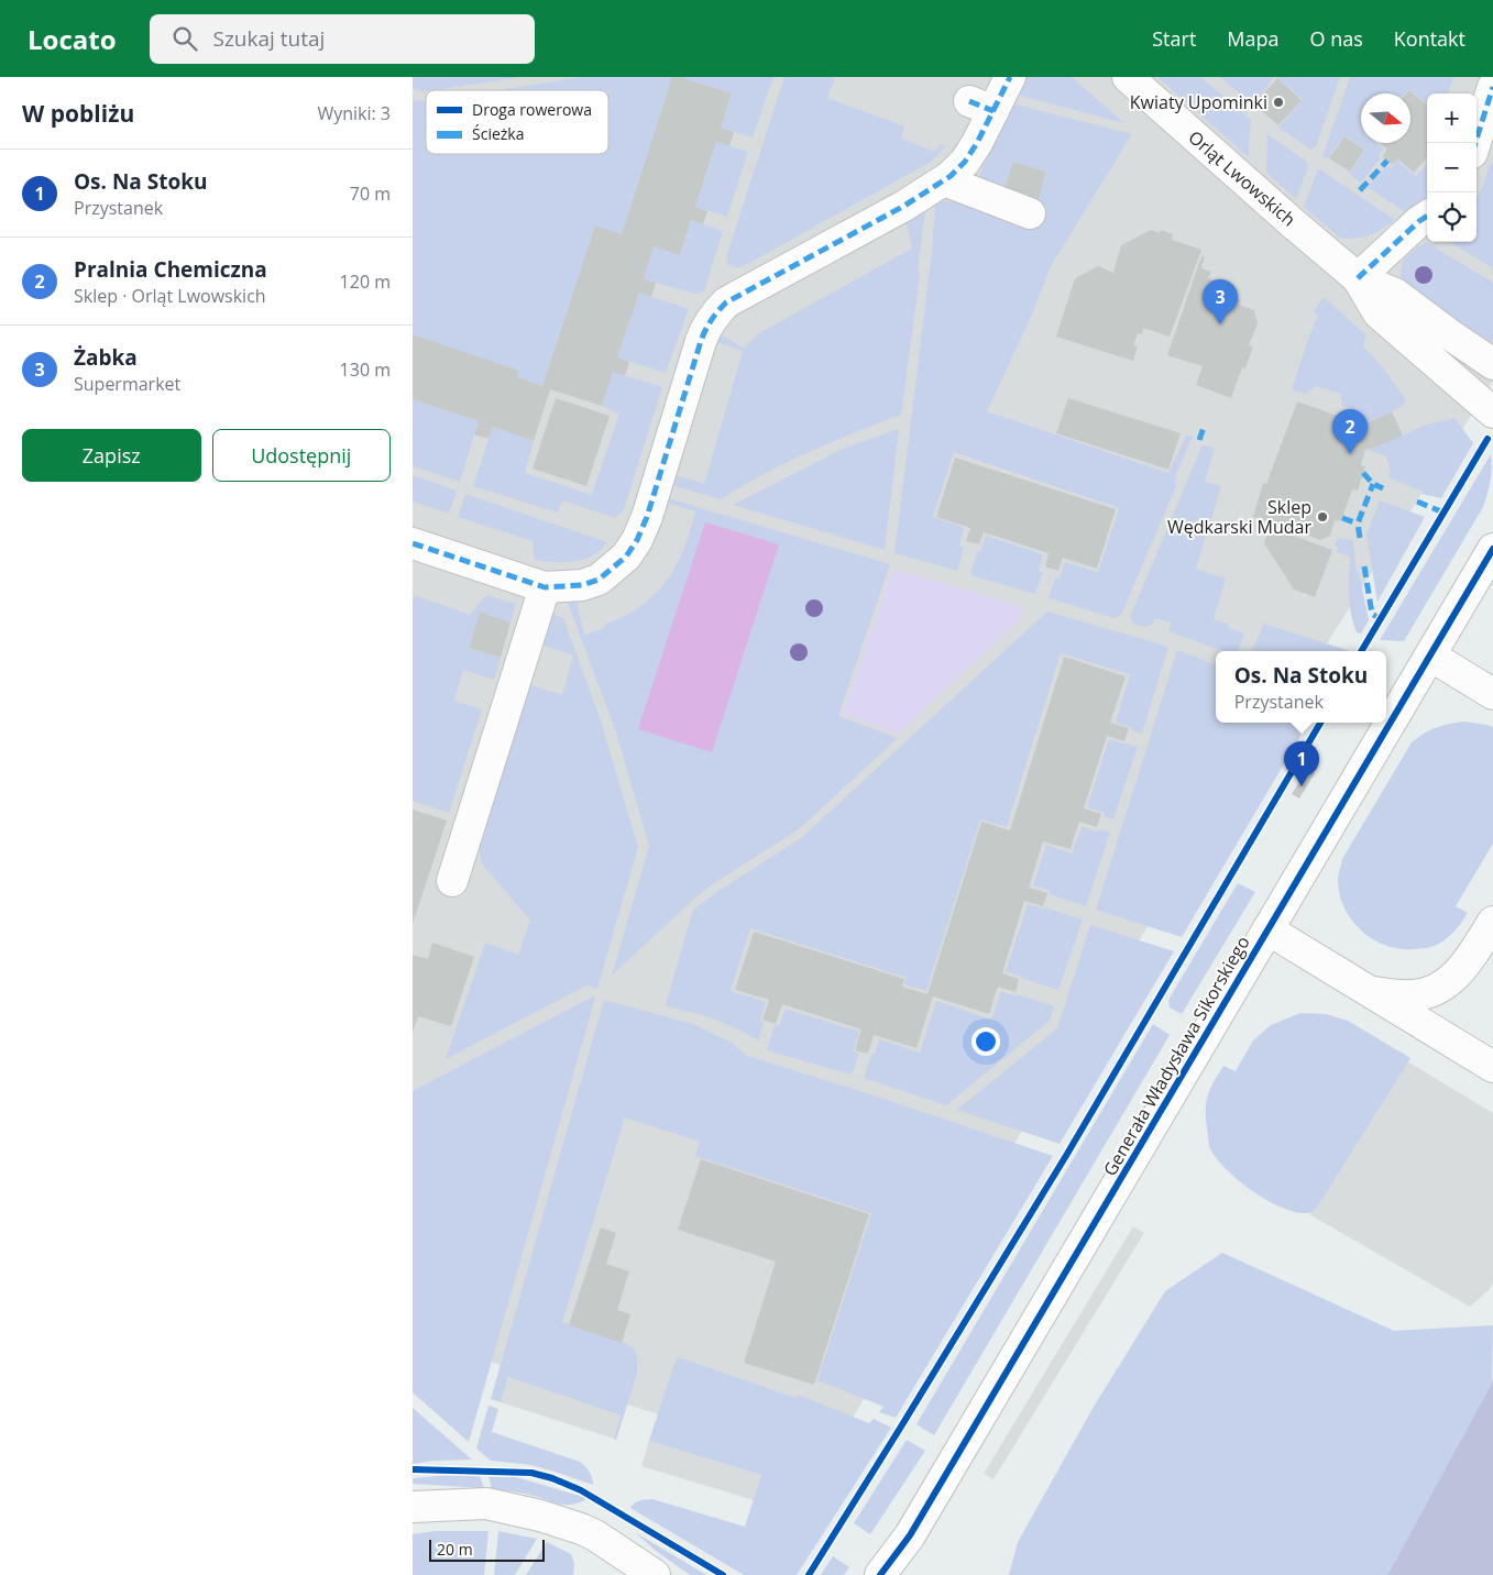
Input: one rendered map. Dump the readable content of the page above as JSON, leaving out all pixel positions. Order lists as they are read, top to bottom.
{
  "streets": {
    "street": ["Orląt Lwowskich", "Generała Władysława Sikorskiego"]
  },
  "places": ["Kwiaty Upominki", "Sklep Wędkarski Mudar"],
  "legend": ["Droga rowerowa", "Ścieżka"],
  "scale_bar": "20 m",
  "north": "right",
  "page": {
    "header": "Locato",
    "search": "Szukaj tutaj",
    "nav": [
      "Start",
      "Mapa",
      "O nas",
      "Kontakt"
    ],
    "heading": ["W pobliżu", "Wyniki: 3"],
    "map_buttons": ["+", "−"],
    "list": [
      {
        "mark": "1",
        "name": "Os. Na Stoku",
        "note": "Przystanek",
        "value": "70 m"
      },
      {
        "mark": "2",
        "name": "Pralnia Chemiczna",
        "note": "Sklep · Orląt Lwowskich",
        "value": "120 m"
      },
      {
        "mark": "3",
        "name": "Żabka",
        "note": "Supermarket",
        "value": "130 m"
      }
    ],
    "pins": ["3", "2", "1"],
    "buttons": ["Zapisz", "Udostępnij"],
    "popup": ["Os. Na Stoku", "Przystanek"],
    "scale": "20 m"
  }
}
